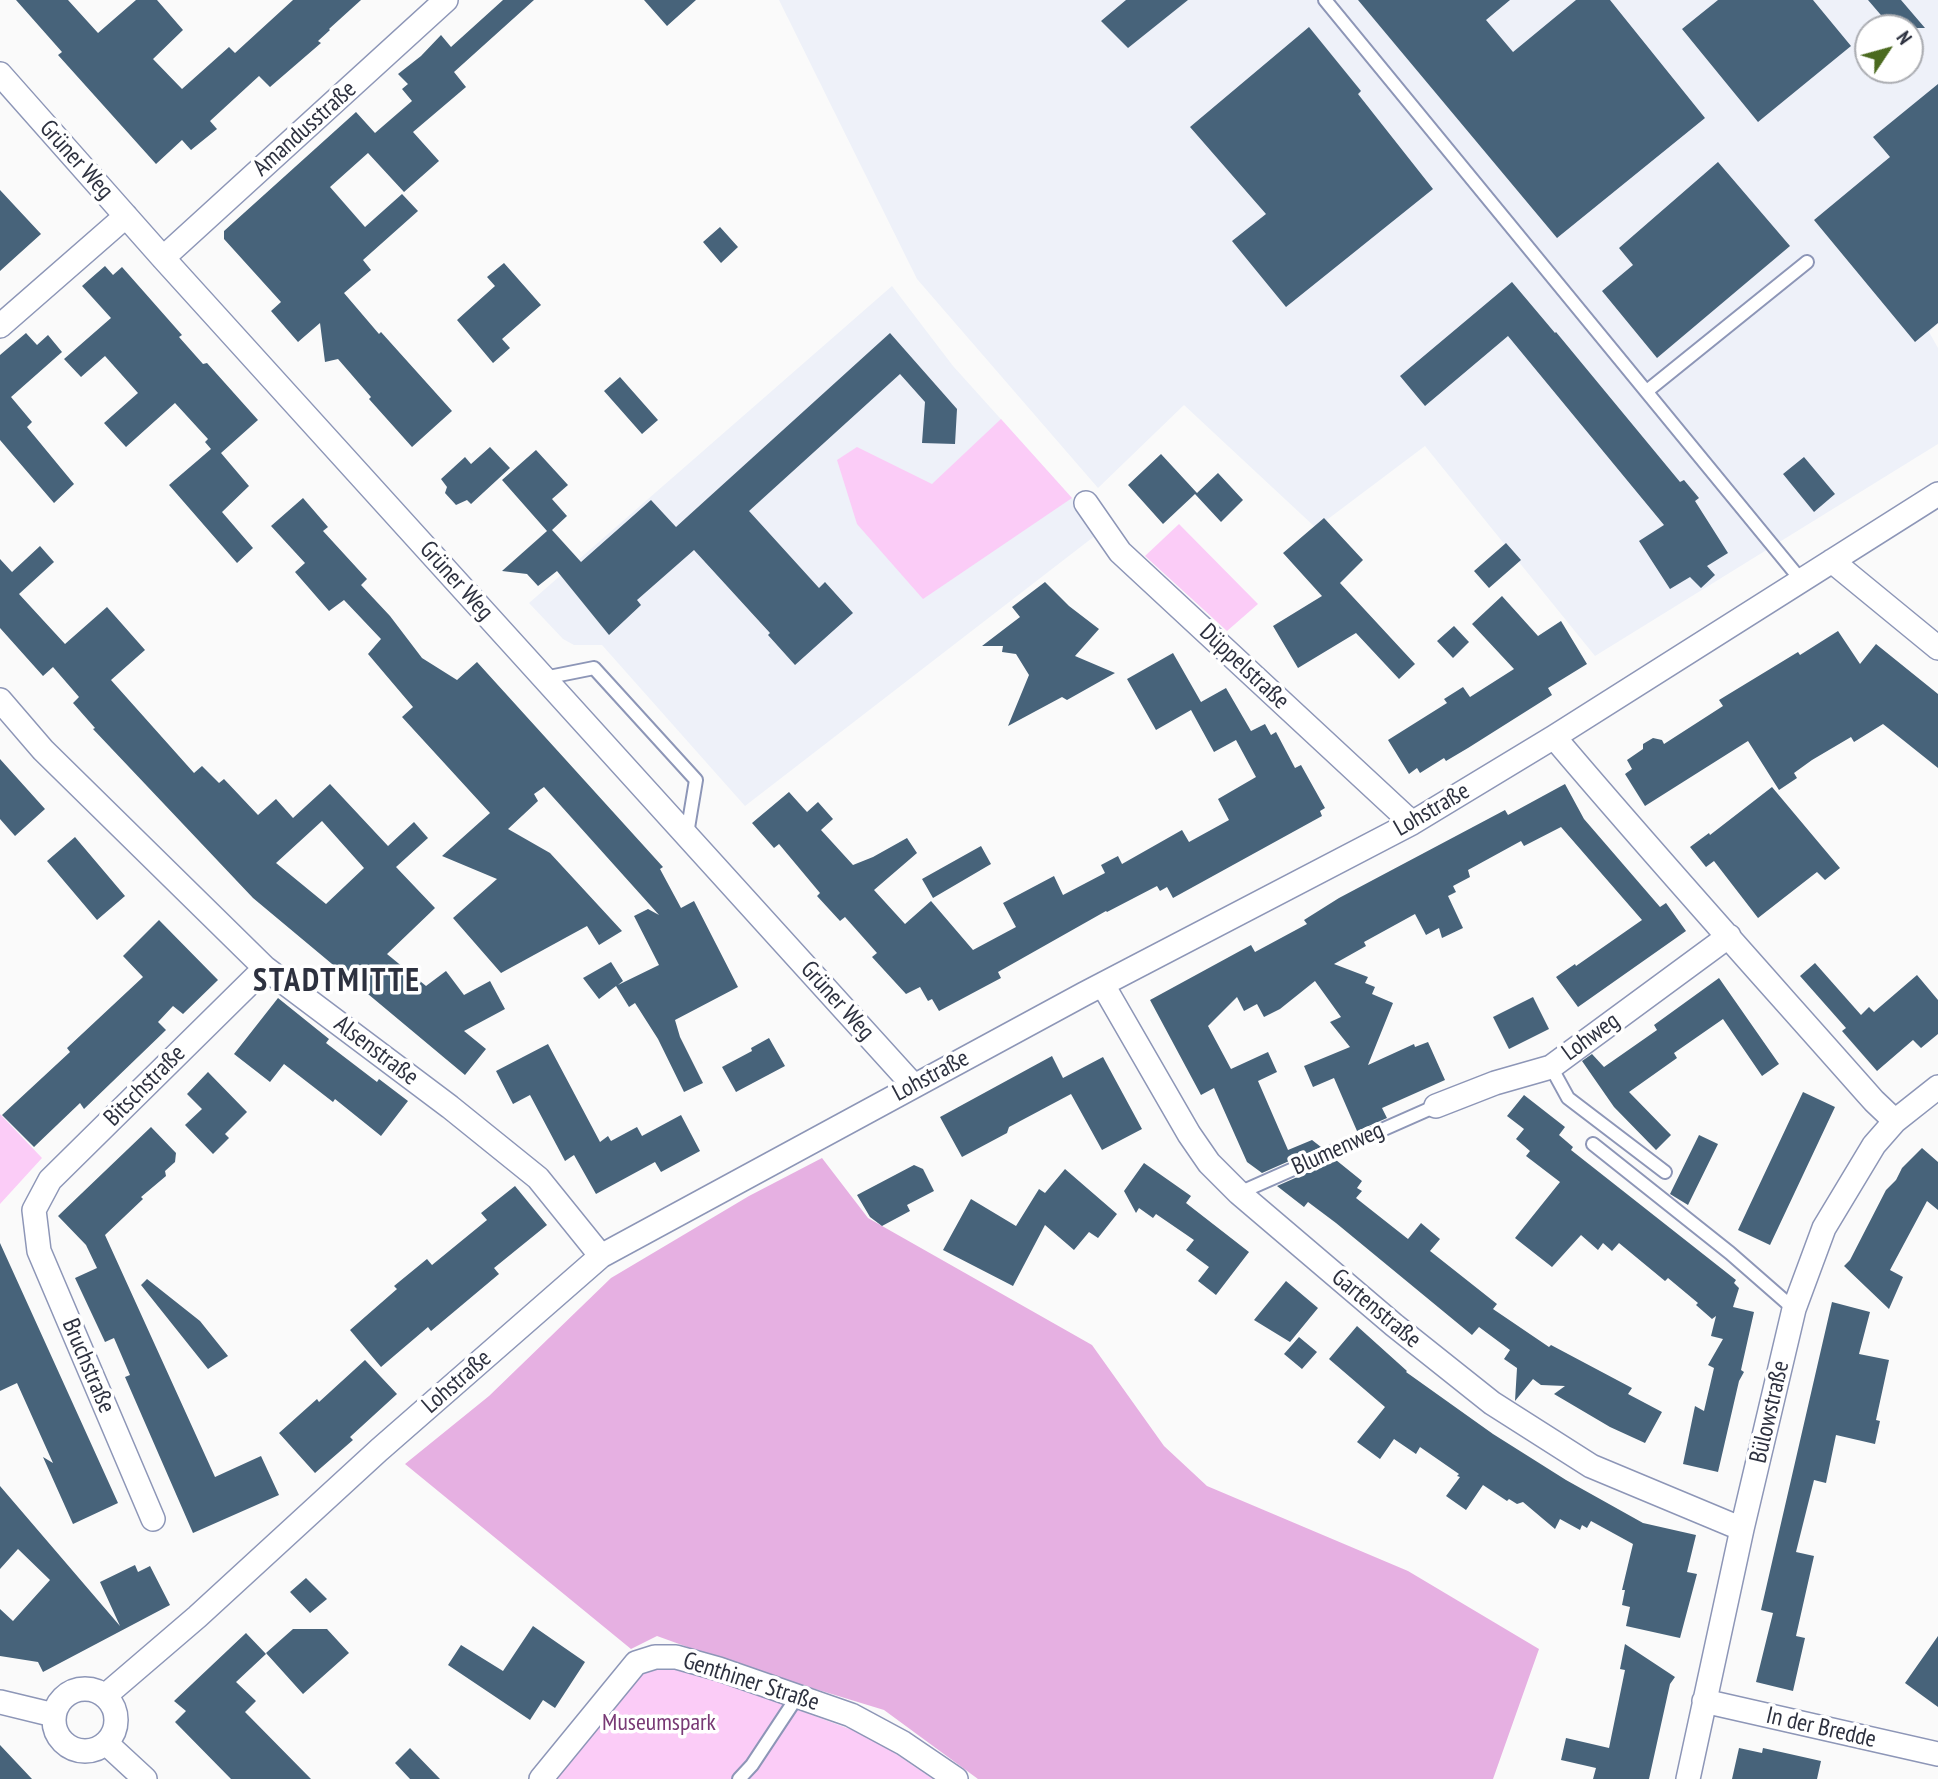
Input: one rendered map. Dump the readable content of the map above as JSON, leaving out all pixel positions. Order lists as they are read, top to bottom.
{
  "streets": {
    "street": [
      "Amandusstraße",
      "Grüner Weg",
      "Düppelstraße",
      "Lohstraße",
      "Lohweg",
      "Alsenstraße",
      "Bitschstraße",
      "Gartenstraße",
      "Bruchstraße",
      "Bülowstraße",
      "Genthiner Straße",
      "In der Bredde"
    ],
    "lane": ["Blumenweg"]
  },
  "crossings": [
    ["Amandusstraße", "Grüner Weg"],
    ["Grüner Weg", "Lohstraße"],
    ["Düppelstraße", "Lohstraße"],
    ["Lohstraße", "Alsenstraße"],
    ["Lohstraße", "Gartenstraße"],
    ["Lohweg", "Blumenweg"],
    ["Alsenstraße", "Bitschstraße"],
    ["Bitschstraße", "Bruchstraße"],
    ["Blumenweg", "Gartenstraße"],
    ["Gartenstraße", "Bülowstraße"],
    ["Bülowstraße", "In der Bredde"]
  ],
  "districts": ["STADTMITTE"],
  "parks": ["Museumspark"],
  "north": "top right"
}
